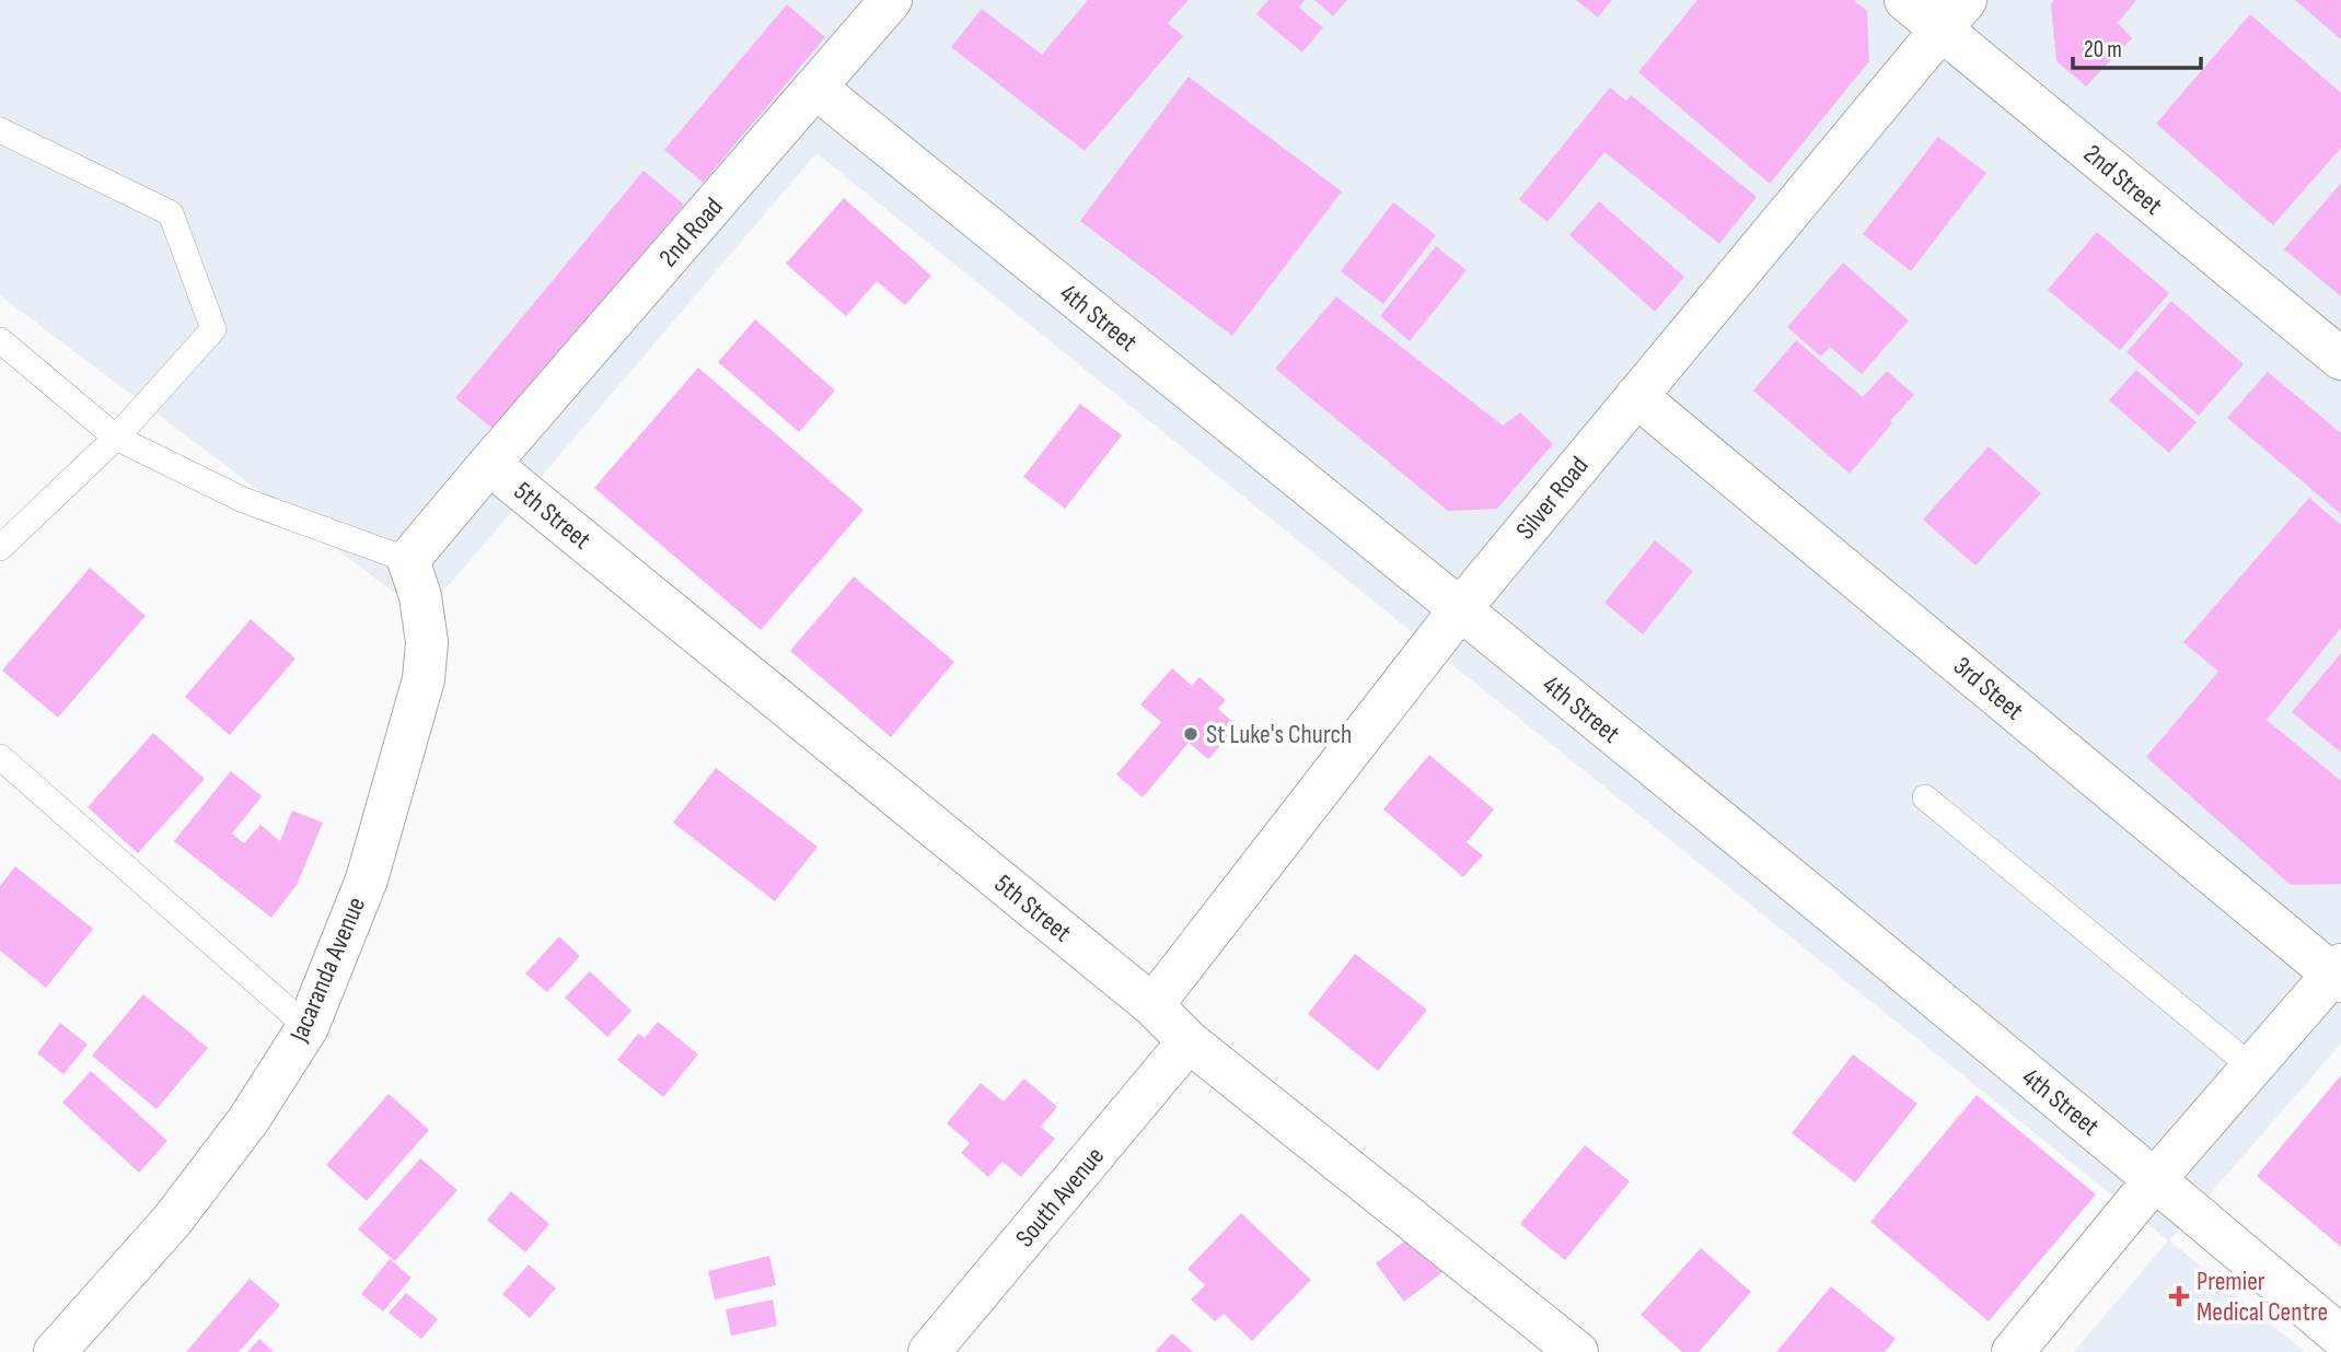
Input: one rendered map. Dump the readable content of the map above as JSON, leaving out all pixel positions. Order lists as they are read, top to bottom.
{
  "streets": {
    "street": [
      "2nd Street",
      "2nd Road",
      "4th Street",
      "Silver Road",
      "5th Street",
      "3rd Steet",
      "Jacaranda Avenue",
      "South Avenue"
    ]
  },
  "crossings": [
    ["2nd Street", "Silver Road"],
    ["2nd Road", "4th Street"],
    ["2nd Road", "5th Street"],
    ["2nd Road", "Jacaranda Avenue"],
    ["4th Street", "Silver Road"],
    ["Silver Road", "5th Street"],
    ["Silver Road", "3rd Steet"],
    ["5th Street", "South Avenue"]
  ],
  "places": {
    "other": ["St Luke's Church"],
    "health": ["Premier Medical Centre"]
  },
  "scale_bar": "20 m"
}
